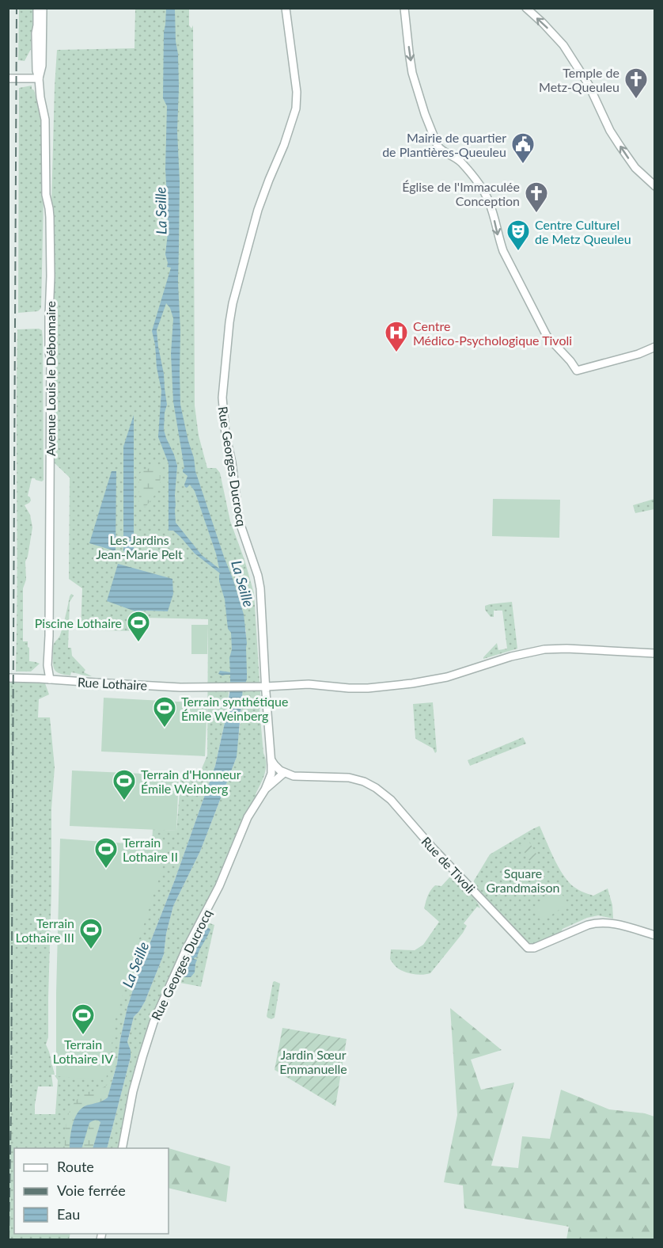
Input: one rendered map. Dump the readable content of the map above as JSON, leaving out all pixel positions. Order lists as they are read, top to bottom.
{
  "streets": {
    "street": [
      "Avenue Louis le Débonnaire",
      "Rue Georges Ducrocq",
      "Rue Lothaire",
      "Rue de Tivoli"
    ]
  },
  "crossings": [
    ["Avenue Louis le Débonnaire", "Rue Lothaire"],
    ["Rue Georges Ducrocq", "Rue Lothaire"],
    ["Rue Georges Ducrocq", "Rue de Tivoli"]
  ],
  "water": ["La Seille"],
  "parks": ["Les Jardins Jean-Marie Pelt", "Square Grandmaison", "Jardin Sœur Emmanuelle"],
  "places": {
    "church": ["Temple de Metz-Queuleu", "Église de l'Immaculée Conception"],
    "public building": ["Mairie de quartier de Plantières-Queuleu"],
    "theatre": ["Centre Culturel de Metz Queuleu"],
    "hospital": ["Centre Médico-Psychologique Tivoli"],
    "sports": [
      "Piscine Lothaire",
      "Terrain synthétique Émile Weinberg",
      "Terrain d'Honneur Émile Weinberg",
      "Terrain Lothaire II",
      "Terrain Lothaire III",
      "Terrain Lothaire IV"
    ]
  },
  "legend": ["Route", "Voie ferrée", "Eau"]
}
